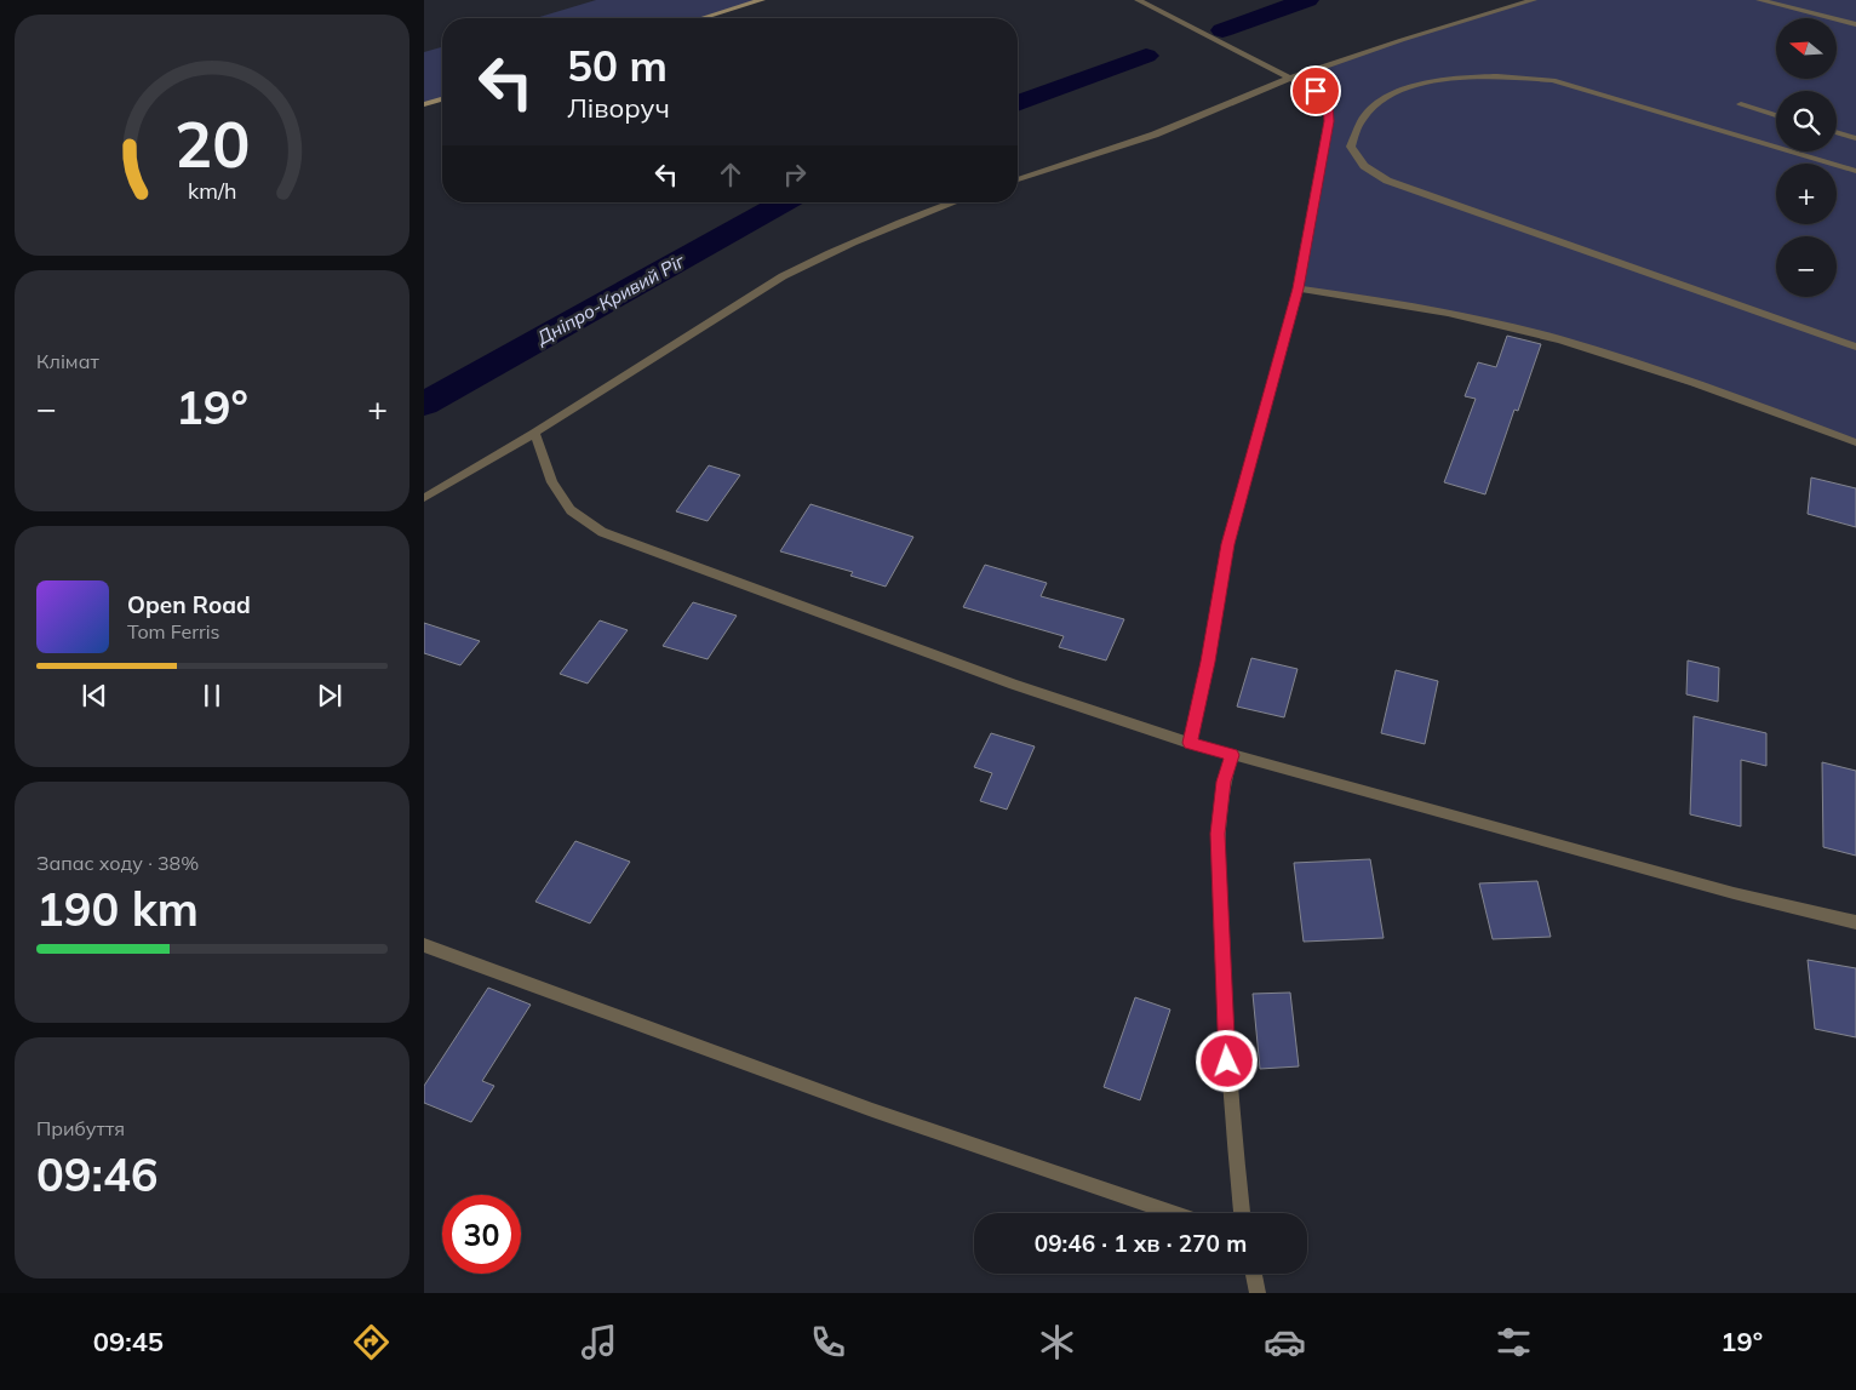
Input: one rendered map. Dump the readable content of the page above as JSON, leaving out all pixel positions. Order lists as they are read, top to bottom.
{
  "water": ["Дніпро-Кривий Ріг"],
  "north": "left",
  "page": {
    "map_buttons": ["+", "−"],
    "turn": ["50 m", "Ліворуч"],
    "tile": [
      "Клімат",
      ["Запас ходу · 38%", "190 km"],
      ["Прибуття", "09:46"]
    ],
    "heat": ["−", "19°", "+"],
    "song": ["Open Road", "Tom Ferris"],
    "limit": "30",
    "trip": "09:46 · 1 хв · 270 m",
    "tabs": ["09:45", "19°"],
    "gauge": ["20", "km/h"]
  }
}
